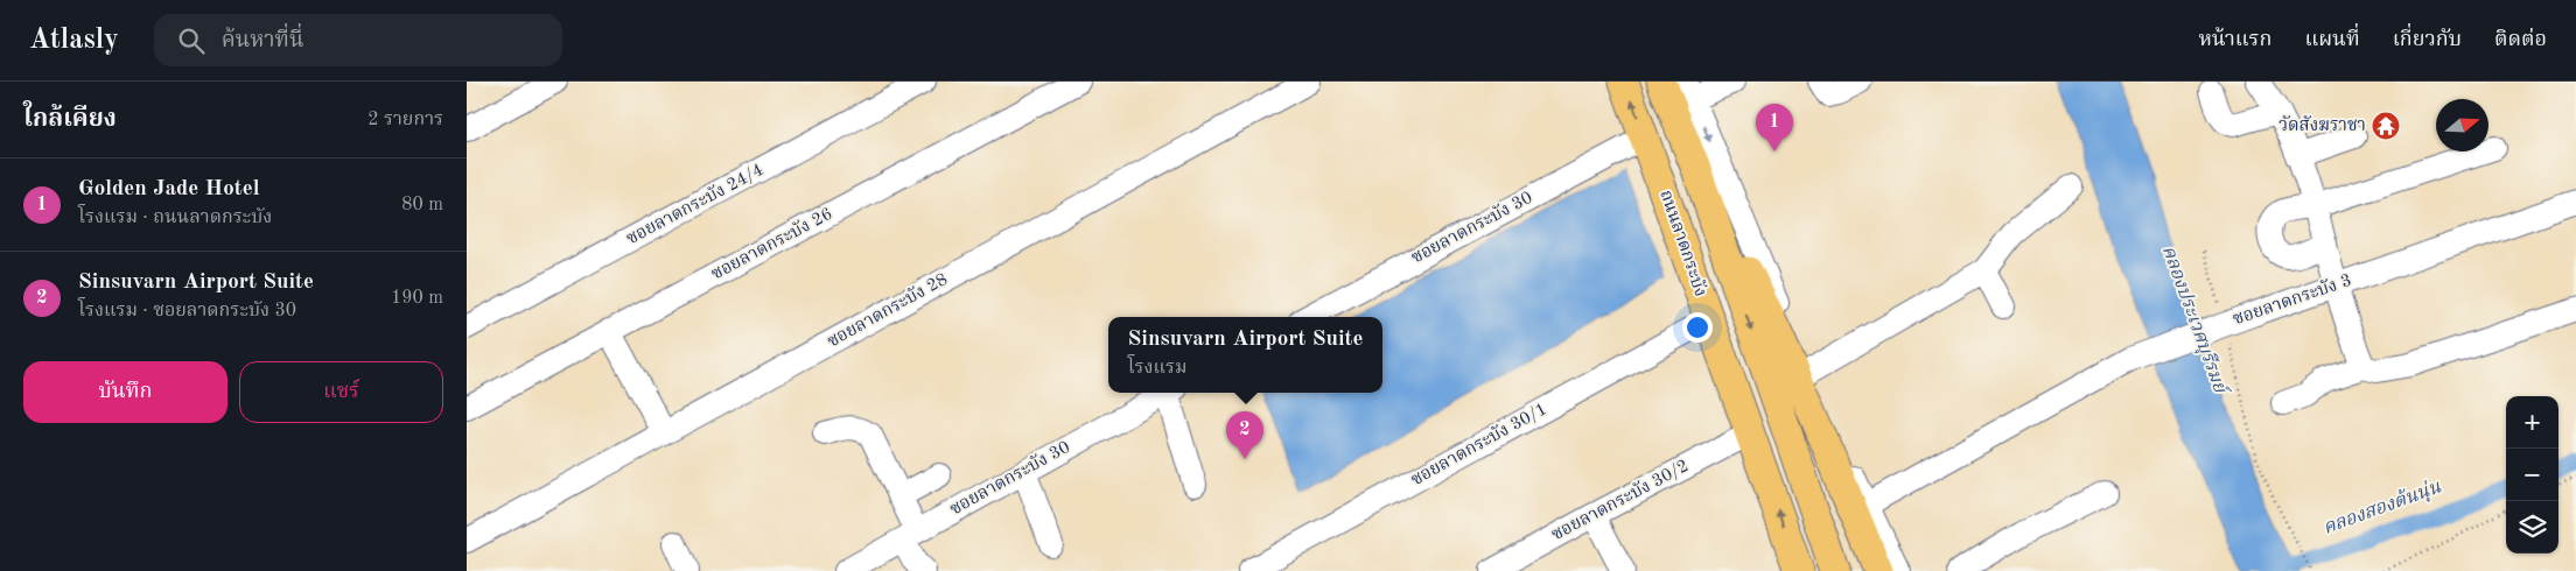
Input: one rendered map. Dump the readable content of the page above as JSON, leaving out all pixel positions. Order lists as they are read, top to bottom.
{
  "streets": {
    "main road": ["ถนนลาดกระบัง"],
    "street": [
      "ซอยลาดกระบัง 24/4",
      "ซอยลาดกระบัง 30",
      "ซอยลาดกระบัง 26",
      "ซอยลาดกระบัง 3",
      "ซอยลาดกระบัง 28",
      "ซอยลาดกระบัง 30/1",
      "ซอยลาดกระบัง 30/2"
    ]
  },
  "crossings": [
    ["ซอยลาดกระบัง 30", "ถนนลาดกระบัง"],
    ["ถนนลาดกระบัง", "ซอยลาดกระบัง 30/1"],
    ["ถนนลาดกระบัง", "ซอยลาดกระบัง 30/2"]
  ],
  "water": ["คลองประเวศบุรีรมย์", "คลองสองต้นนุ่น"],
  "places": {
    "temple": ["วัดสังฆราชา"]
  },
  "north": "right",
  "page": {
    "header": "Atlasly",
    "search": "ค้นหาที่นี่",
    "nav": [
      "หน้าแรก",
      "แผนที่",
      "เกี่ยวกับ",
      "ติดต่อ"
    ],
    "heading": ["ใกล้เคียง", "2 รายการ"],
    "pins": ["1", "2"],
    "list": [
      {
        "mark": "1",
        "name": "Golden Jade Hotel",
        "note": "โรงแรม · ถนนลาดกระบัง",
        "value": "80 m"
      },
      {
        "mark": "2",
        "name": "Sinsuvarn Airport Suite",
        "note": "โรงแรม · ซอยลาดกระบัง 30",
        "value": "190 m"
      }
    ],
    "popup": ["Sinsuvarn Airport Suite", "โรงแรม"],
    "buttons": ["บันทึก", "แชร์"],
    "map_buttons": ["+", "−"]
  }
}
